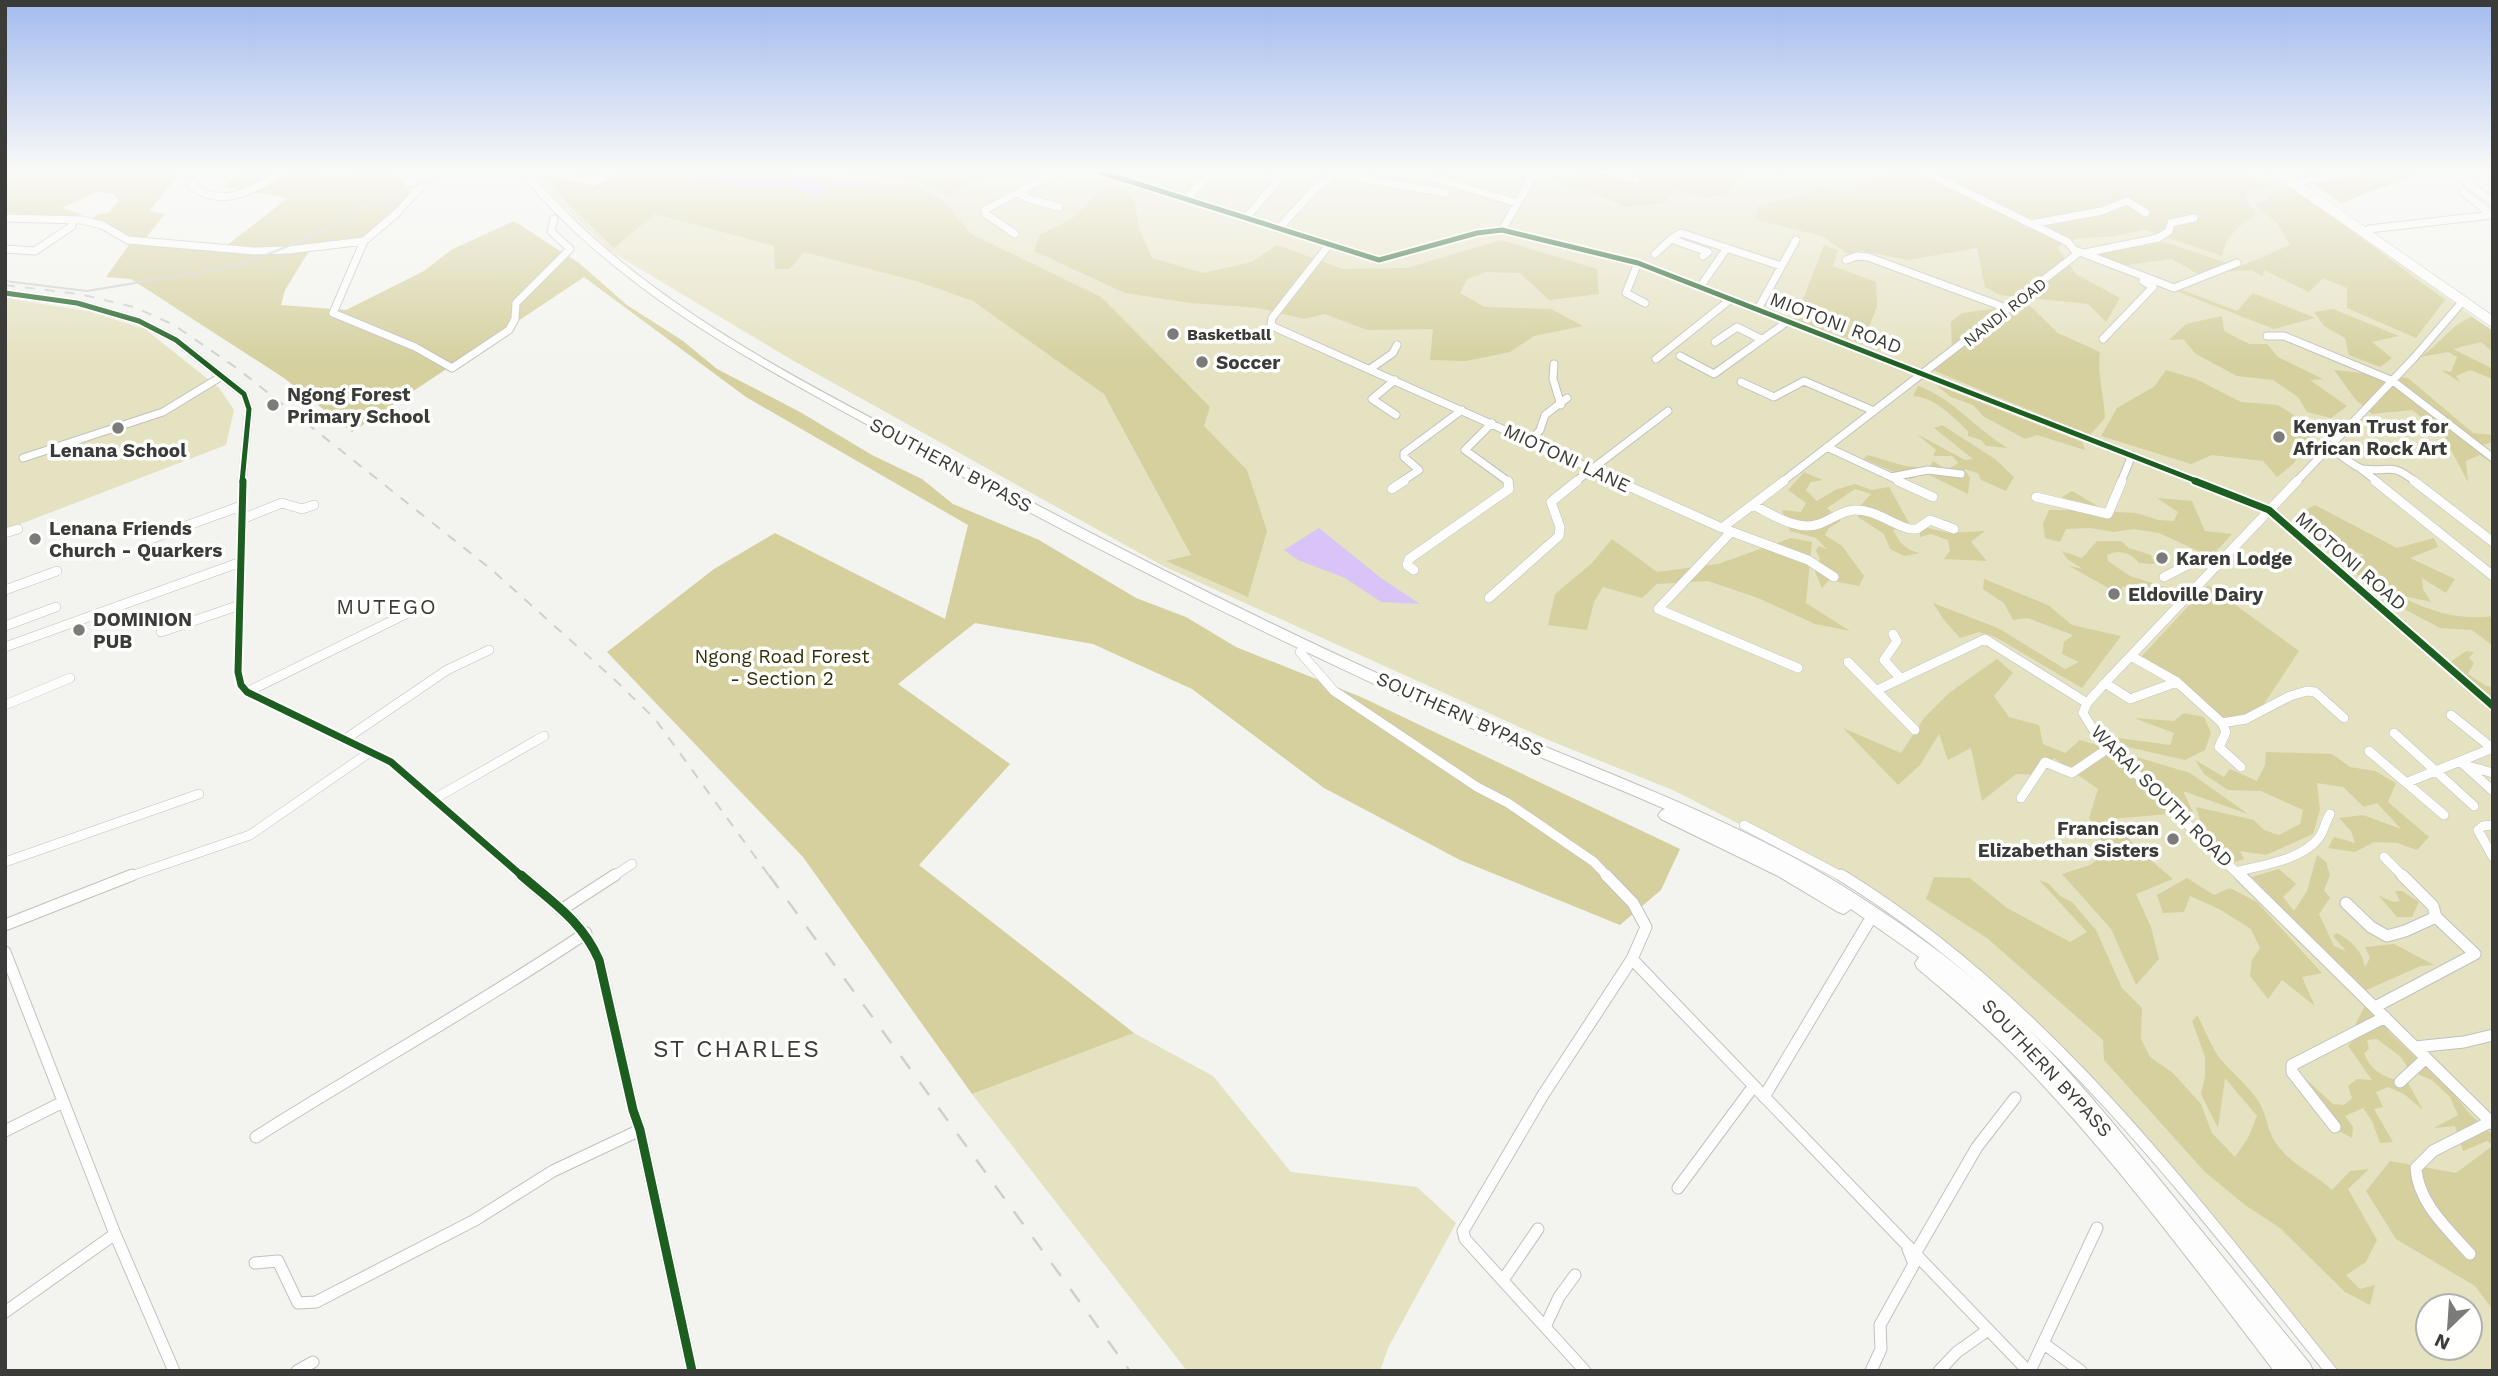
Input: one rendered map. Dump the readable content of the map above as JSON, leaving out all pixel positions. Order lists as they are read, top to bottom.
{
  "streets": {
    "highway": ["SOUTHERN BYPASS"],
    "street": [
      "NANDI ROAD",
      "MIOTONI ROAD",
      "MIOTONI LANE",
      "WARAI SOUTH ROAD"
    ]
  },
  "crossings": [
    ["NANDI ROAD", "MIOTONI ROAD"],
    ["MIOTONI ROAD", "MIOTONI LANE"],
    ["MIOTONI ROAD", "WARAI SOUTH ROAD"]
  ],
  "districts": ["MUTEGO", "ST CHARLES"],
  "parks": ["Ngong Road Forest - Section 2"],
  "places": [
    "Basketball",
    "Soccer",
    "Ngong Forest Primary School",
    "Lenana School",
    "Kenyan Trust for African Rock Art",
    "Lenana Friends Church - Quarkers",
    "Karen Lodge",
    "Eldoville Dairy",
    "DOMINION PUB",
    "Franciscan Elizabethan Sisters"
  ],
  "north": "bottom left"
}
